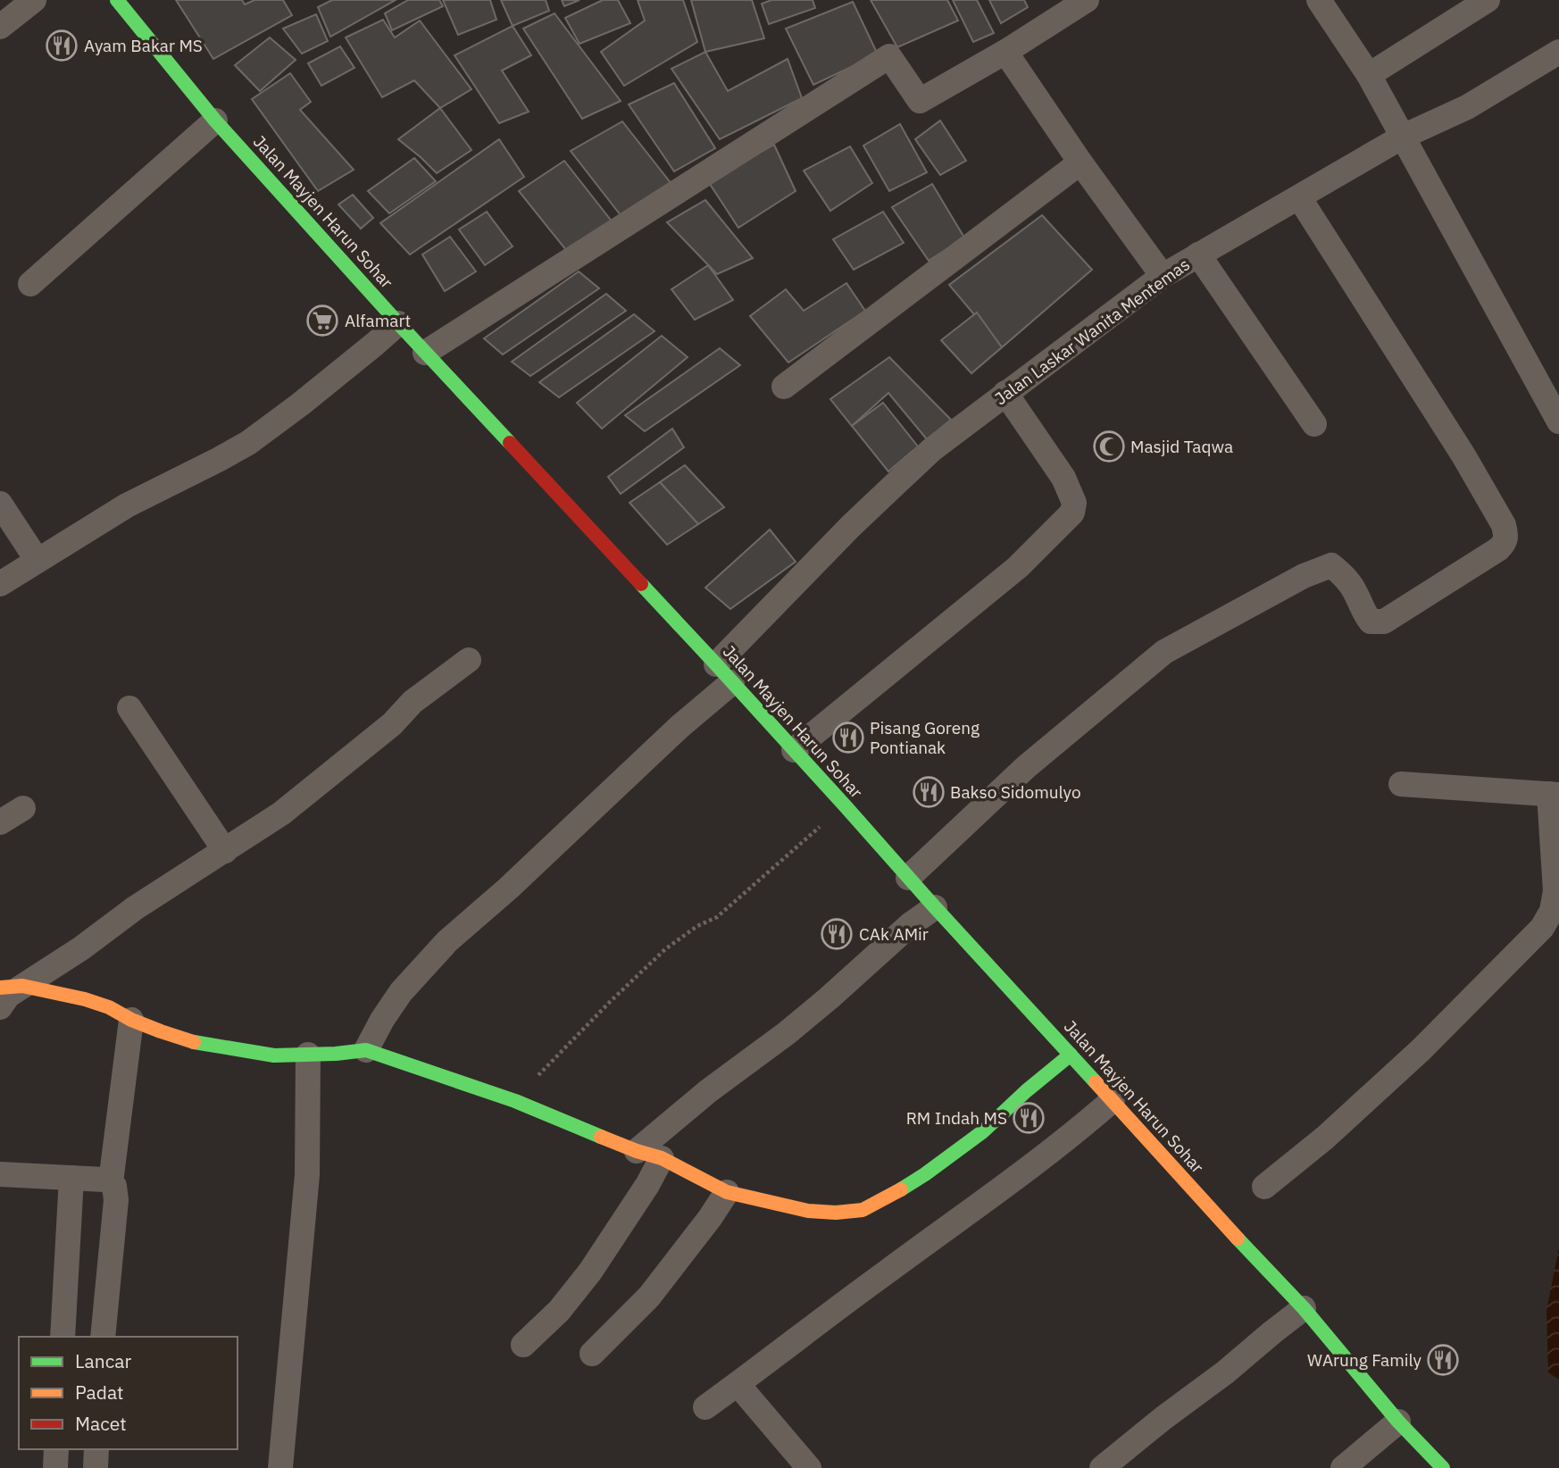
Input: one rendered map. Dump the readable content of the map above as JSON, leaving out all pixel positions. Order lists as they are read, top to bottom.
{
  "streets": {
    "main road": ["Jalan Mayjen Harun Sohar"],
    "street": ["Jalan Laskar Wanita Mentemas"]
  },
  "crossings": [
    ["Jalan Mayjen Harun Sohar", "Jalan Laskar Wanita Mentemas"]
  ],
  "places": {
    "restaurant": [
      "Ayam Bakar MS",
      "Pisang Goreng Pontianak",
      "Bakso Sidomulyo",
      "CAk AMir",
      "RM Indah MS",
      "WArung Family"
    ],
    "supermarket": ["Alfamart"],
    "mosque": ["Masjid Taqwa"]
  },
  "legend": ["Lancar", "Padat", "Macet"]
}
